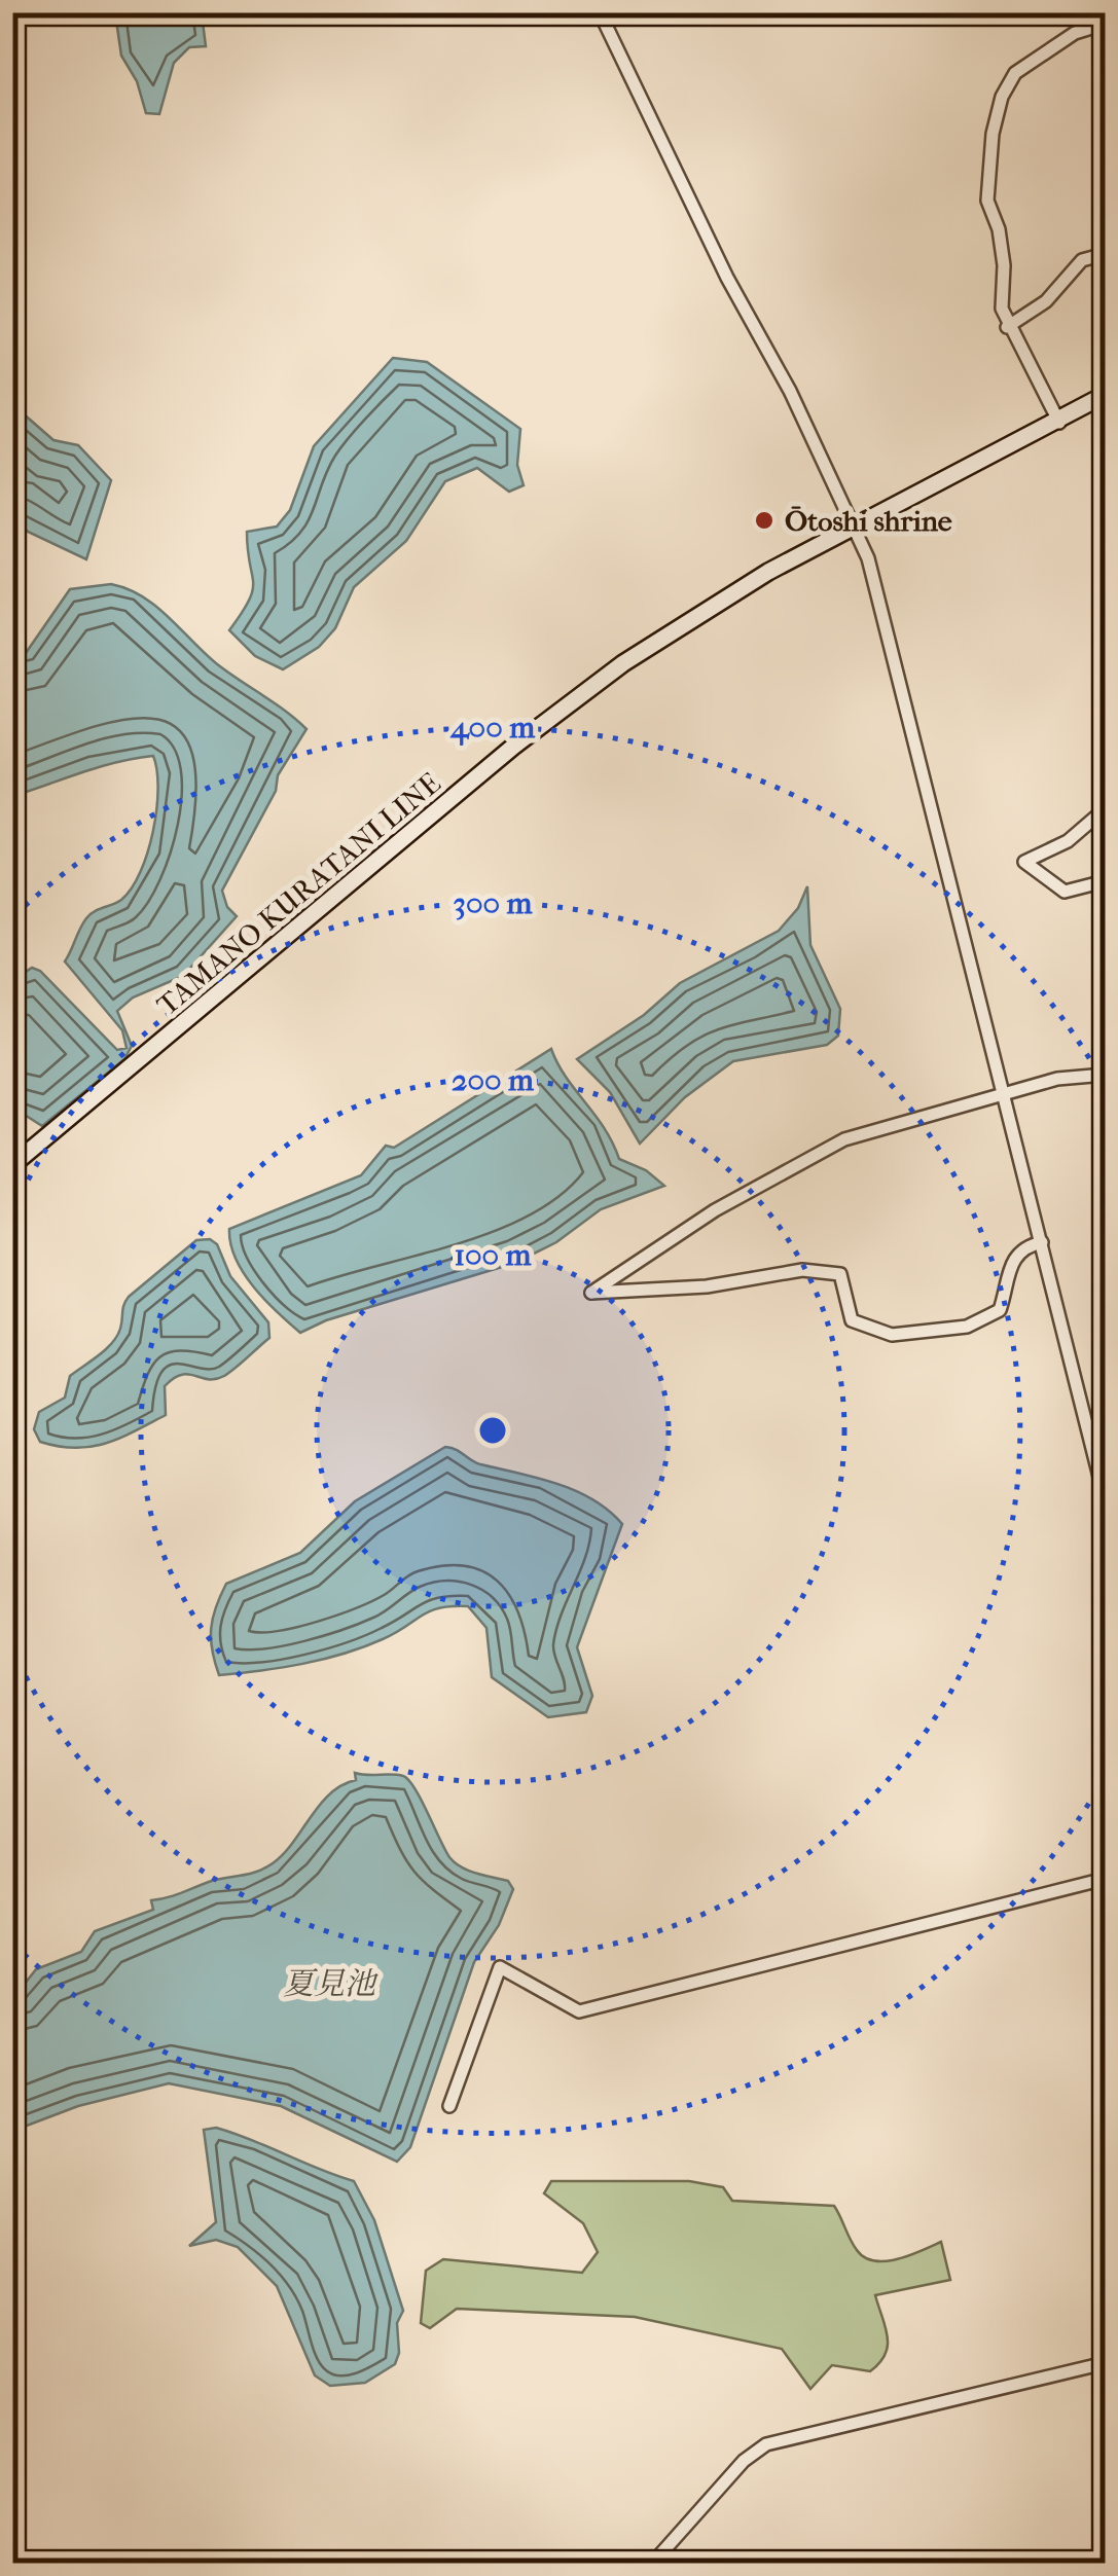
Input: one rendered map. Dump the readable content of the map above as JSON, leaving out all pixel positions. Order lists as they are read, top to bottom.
{
  "streets": {
    "main road": ["TAMANO KURATANI LINE"]
  },
  "water": ["夏見池"],
  "places": ["Ōtoshi shrine"],
  "rings": [
    "400 m",
    "300 m",
    "200 m",
    "100 m"
  ]
}
